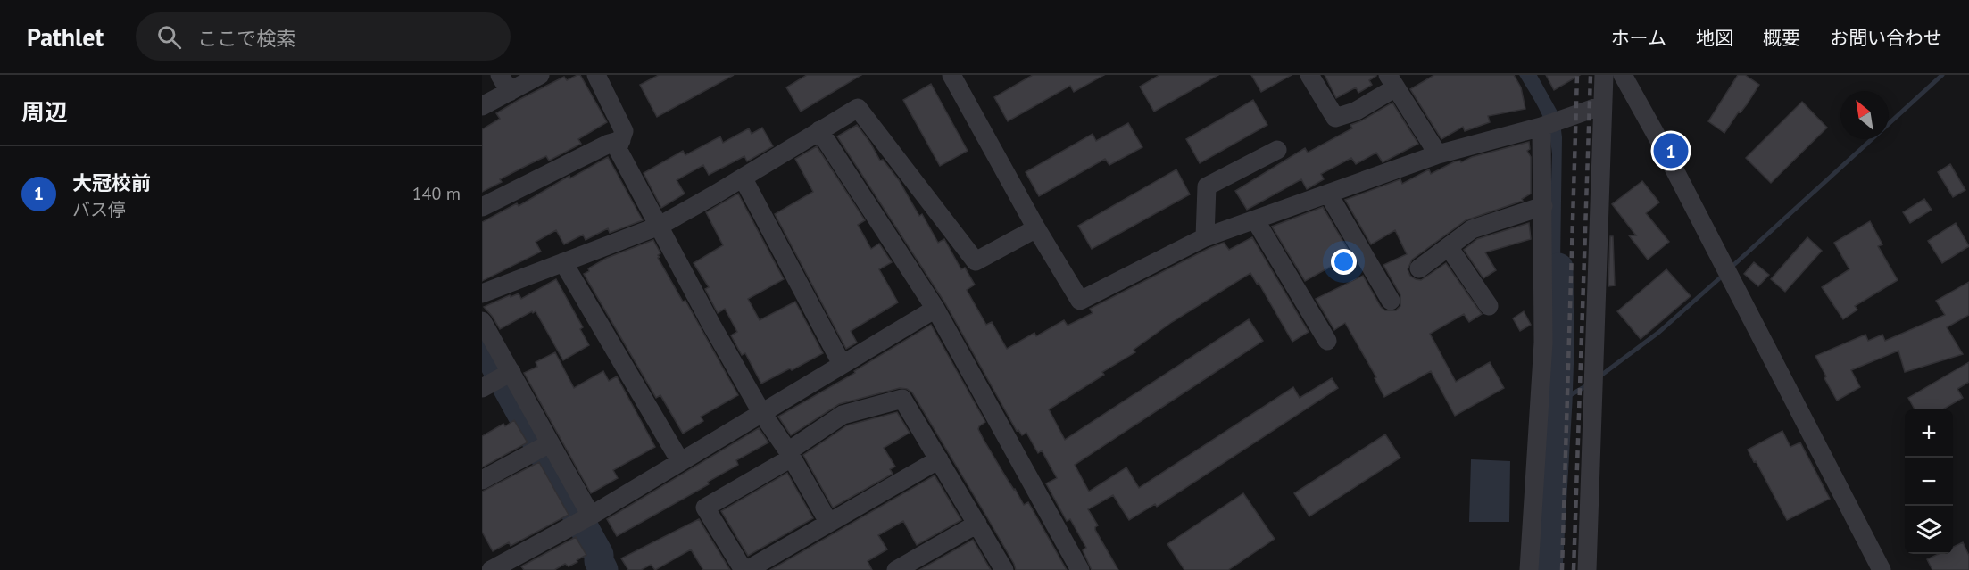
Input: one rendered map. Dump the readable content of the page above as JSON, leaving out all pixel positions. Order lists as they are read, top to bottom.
{
  "north": "top left",
  "page": {
    "header": "Pathlet",
    "search": "ここで検索",
    "nav": [
      "ホーム",
      "地図",
      "概要",
      "お問い合わせ"
    ],
    "heading": "周辺",
    "pins": "1",
    "list": [
      {
        "mark": "1",
        "name": "大冠校前",
        "note": "バス停",
        "value": "140 m"
      }
    ],
    "map_buttons": ["+", "−"]
  }
}
